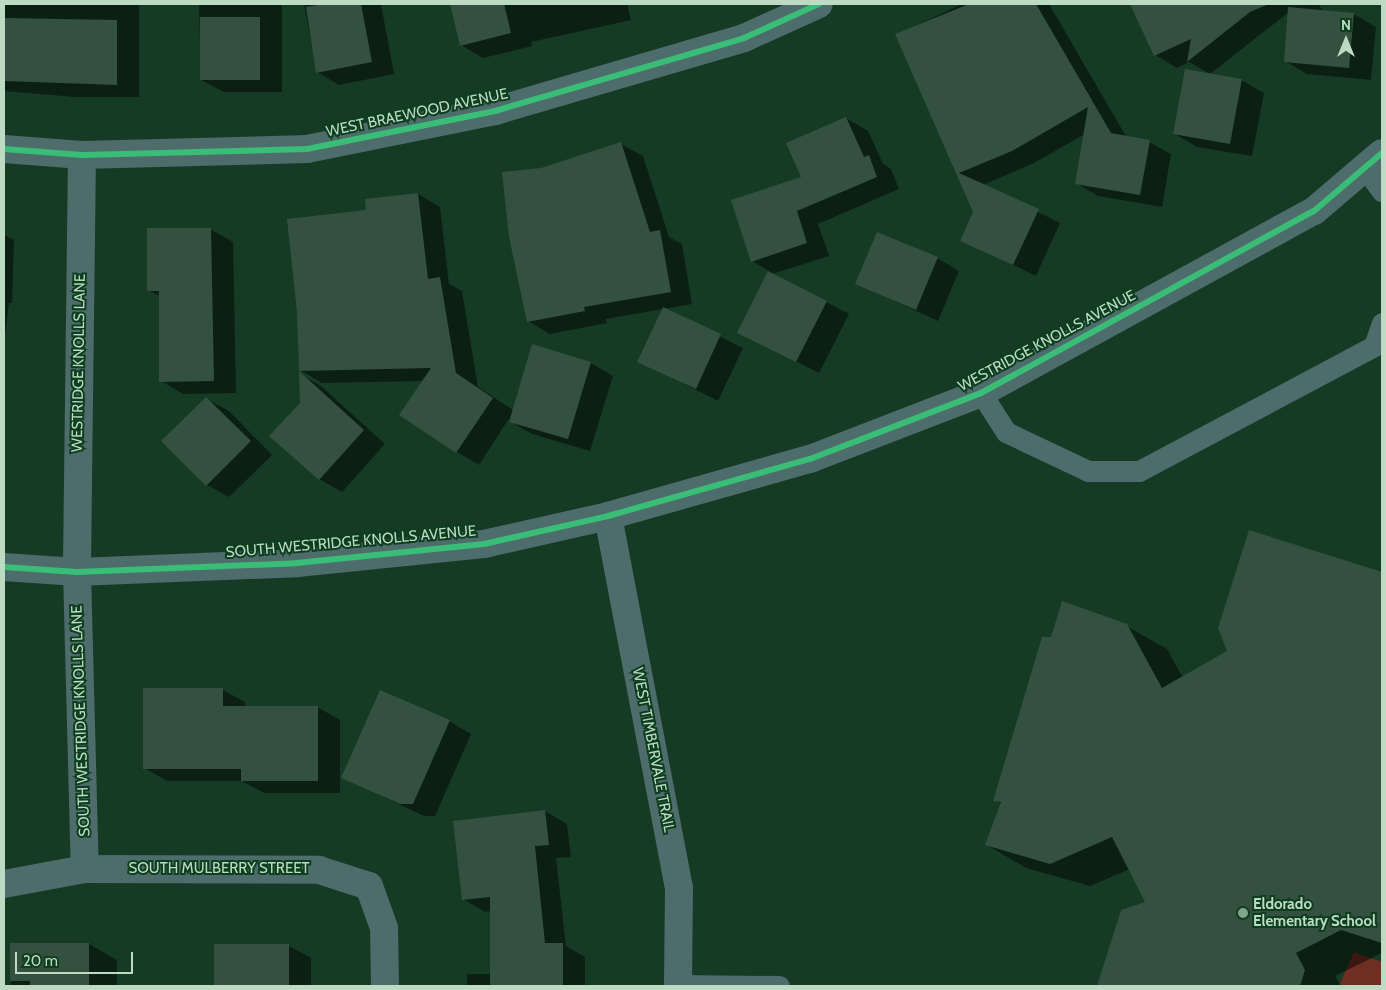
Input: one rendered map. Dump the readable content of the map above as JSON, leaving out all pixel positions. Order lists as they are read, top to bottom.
{
  "streets": {
    "street": [
      "WEST BRAEWOOD AVENUE",
      "WESTRIDGE KNOLLS AVENUE",
      "WESTRIDGE KNOLLS LANE",
      "SOUTH WESTRIDGE KNOLLS AVENUE",
      "SOUTH WESTRIDGE KNOLLS LANE",
      "WEST TIMBERVALE TRAIL",
      "SOUTH MULBERRY STREET"
    ]
  },
  "crossings": [
    ["WEST BRAEWOOD AVENUE", "WESTRIDGE KNOLLS LANE"],
    ["WESTRIDGE KNOLLS AVENUE", "SOUTH WESTRIDGE KNOLLS AVENUE"],
    ["WESTRIDGE KNOLLS AVENUE", "WEST TIMBERVALE TRAIL"],
    ["WESTRIDGE KNOLLS LANE", "SOUTH WESTRIDGE KNOLLS AVENUE"],
    ["WESTRIDGE KNOLLS LANE", "SOUTH WESTRIDGE KNOLLS LANE"],
    ["SOUTH WESTRIDGE KNOLLS AVENUE", "SOUTH WESTRIDGE KNOLLS LANE"],
    ["SOUTH WESTRIDGE KNOLLS AVENUE", "WEST TIMBERVALE TRAIL"],
    ["SOUTH WESTRIDGE KNOLLS LANE", "SOUTH MULBERRY STREET"]
  ],
  "places": ["Eldorado Elementary School"],
  "scale_bar": "20 m",
  "north": "top"
}
